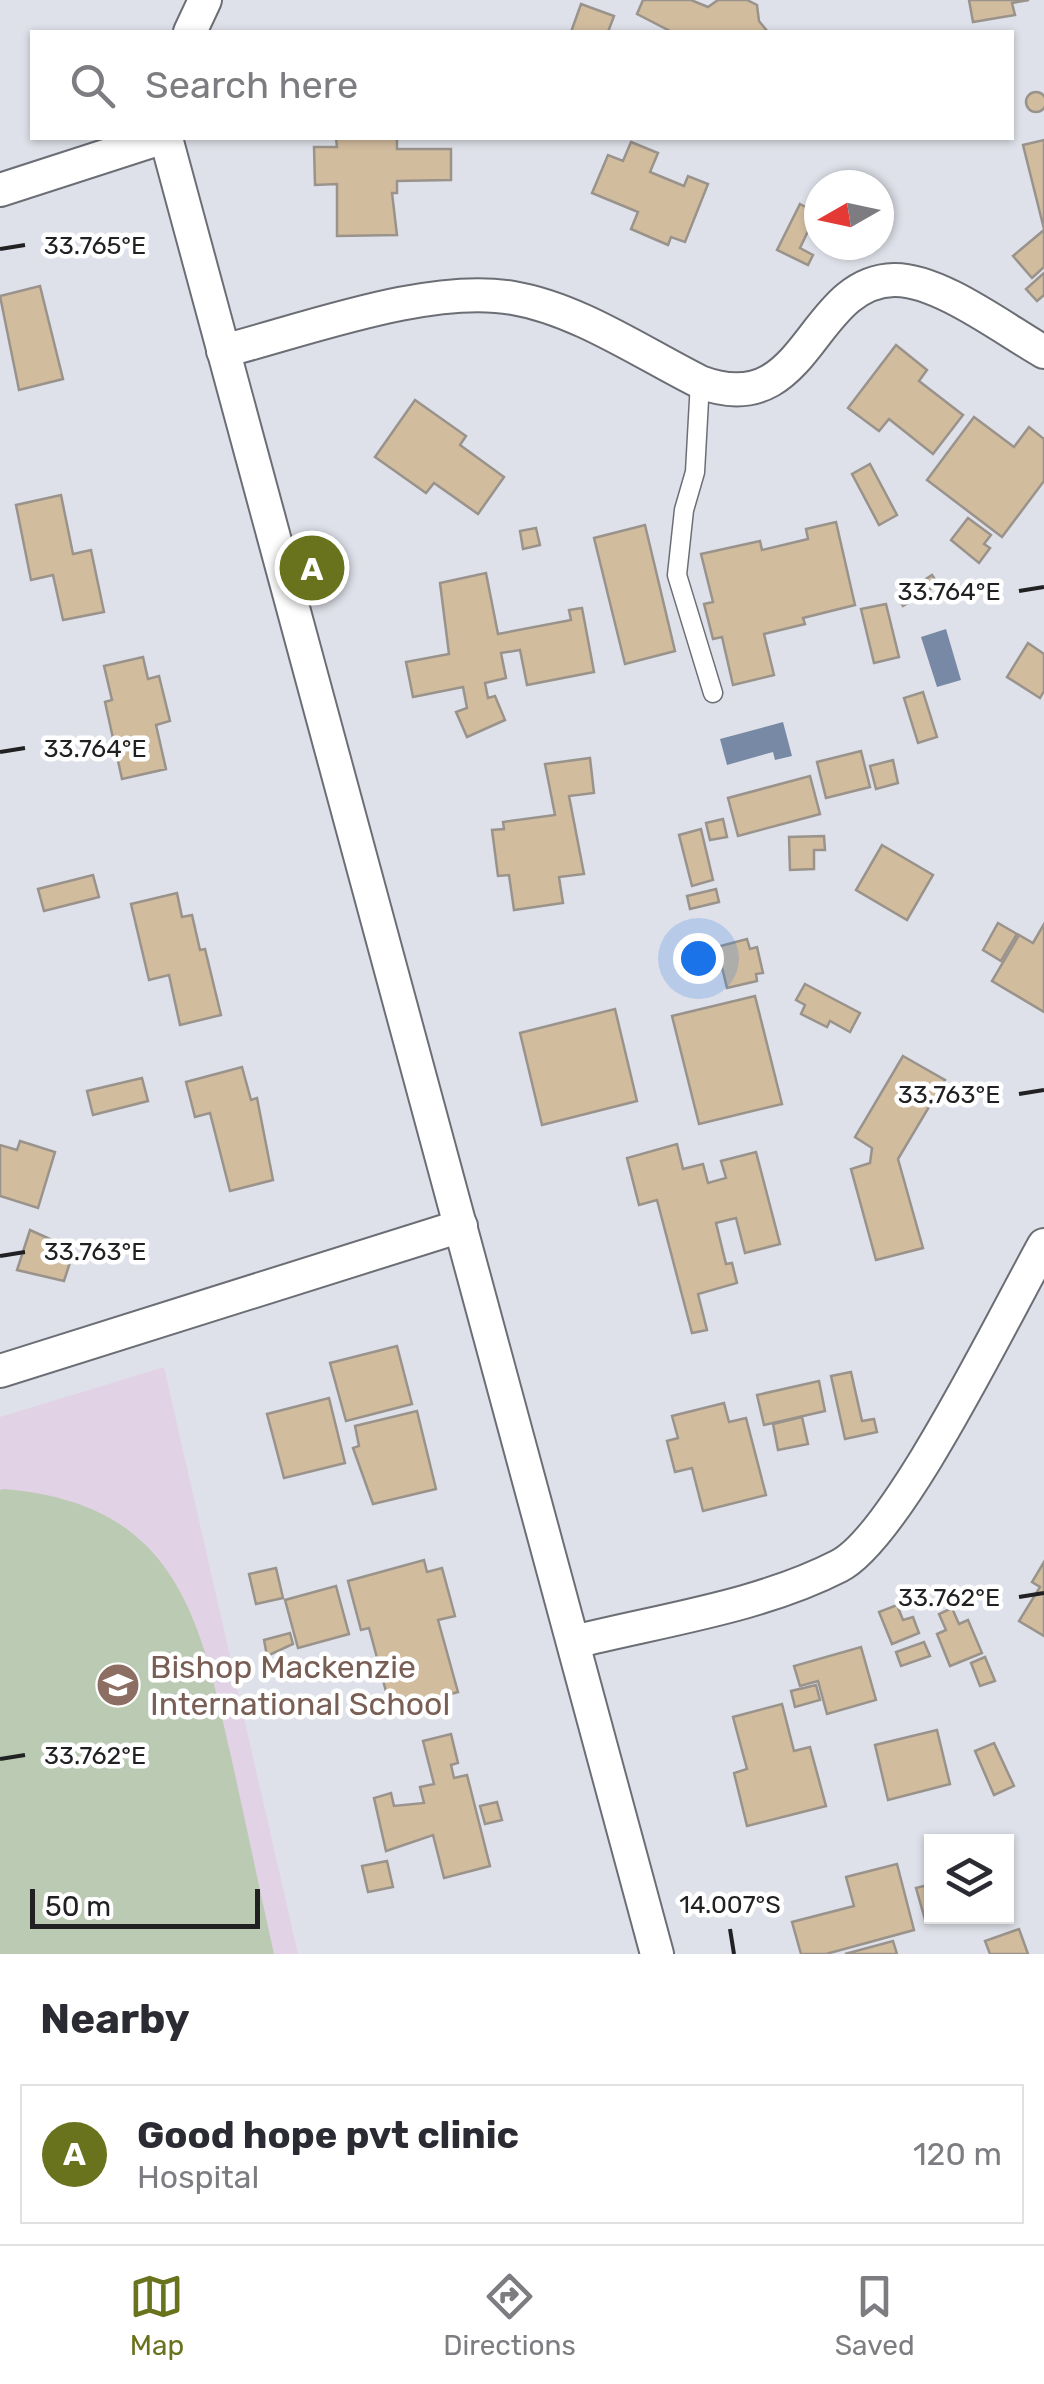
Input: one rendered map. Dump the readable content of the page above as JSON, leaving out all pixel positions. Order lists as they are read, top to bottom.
{
  "places": {
    "school or university": ["Bishop Mackenzie International School"]
  },
  "scale_bar": "50 m",
  "north": "left",
  "page": {
    "search": "Search here",
    "pins": "A",
    "scale": "50 m",
    "heading": "Nearby",
    "list": [
      {
        "mark": "A",
        "name": "Good hope pvt clinic",
        "note": "Hospital",
        "value": "120 m"
      }
    ],
    "nav": ["Map", "Directions", "Saved"]
  },
  "coordinates": [
    "33.765°E",
    "33.764°E",
    "33.763°E",
    "33.762°E",
    "14.007°S"
  ]
}
